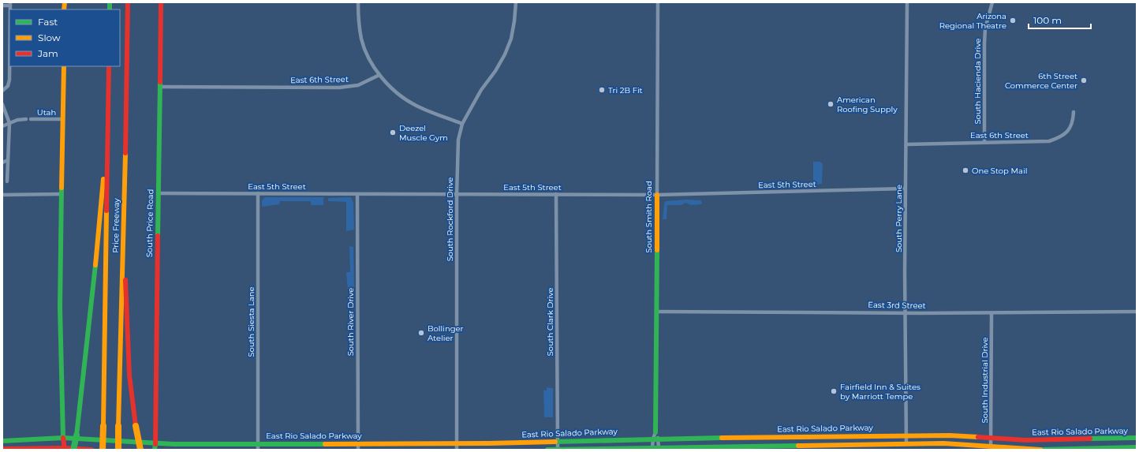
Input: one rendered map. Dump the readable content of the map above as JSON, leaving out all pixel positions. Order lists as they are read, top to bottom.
{
  "streets": {
    "main road": [
      "South Smith Road",
      "South Price Road",
      "Price Freeway",
      "East Rio Salado Parkway"
    ],
    "street": [
      "East 6th Street",
      "South Hacienda Drive",
      "Utah",
      "East 5th Street",
      "South Perry Lane",
      "South Rockford Drive",
      "East 3rd Street",
      "South Siesta Lane",
      "South River Drive",
      "South Clark Drive",
      "South Industrial Drive"
    ]
  },
  "crossings": [
    ["East 6th Street", "South Hacienda Drive"],
    ["East 6th Street", "South Perry Lane"],
    ["East 6th Street", "South Price Road"],
    ["East 5th Street", "South Smith Road"],
    ["East 5th Street", "South Perry Lane"],
    ["East 5th Street", "South Rockford Drive"],
    ["East 5th Street", "South Price Road"],
    ["East 5th Street", "South Siesta Lane"],
    ["East 5th Street", "South River Drive"],
    ["East 5th Street", "South Clark Drive"],
    ["South Smith Road", "East 3rd Street"],
    ["South Smith Road", "East Rio Salado Parkway"],
    ["South Perry Lane", "East 3rd Street"],
    ["South Perry Lane", "East Rio Salado Parkway"],
    ["South Rockford Drive", "East Rio Salado Parkway"],
    ["South Price Road", "East Rio Salado Parkway"],
    ["East 3rd Street", "South Industrial Drive"],
    ["South Siesta Lane", "East Rio Salado Parkway"],
    ["South River Drive", "East Rio Salado Parkway"],
    ["South Clark Drive", "East Rio Salado Parkway"],
    ["South Industrial Drive", "East Rio Salado Parkway"]
  ],
  "places": [
    "Arizona Regional Theatre",
    "6th Street Commerce Center",
    "Tri 2B Fit",
    "American Roofing Supply",
    "Deezel Muscle Gym",
    "One Stop Mail",
    "Bollinger Atelier",
    "Fairfield Inn & Suites by Marriott Tempe"
  ],
  "legend": ["Fast", "Slow", "Jam"],
  "scale_bar": "100 m"
}
